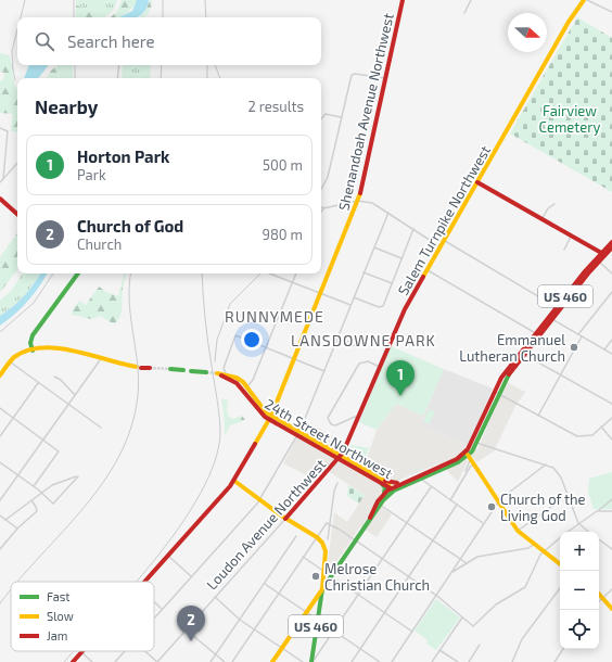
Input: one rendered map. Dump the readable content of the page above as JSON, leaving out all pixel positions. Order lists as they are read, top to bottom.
{
  "streets": {
    "main road": [
      "Shenandoah Avenue Northwest",
      "Salem Turnpike Northwest",
      "US 460",
      "24th Street Northwest",
      "Loudon Avenue Northwest"
    ]
  },
  "crossings": [
    ["Shenandoah Avenue Northwest", "24th Street Northwest"],
    ["Salem Turnpike Northwest", "24th Street Northwest"],
    ["Salem Turnpike Northwest", "Loudon Avenue Northwest"],
    ["US 460", "24th Street Northwest"],
    ["24th Street Northwest", "Loudon Avenue Northwest"]
  ],
  "districts": ["RUNNYMEDE", "LANSDOWNE PARK"],
  "parks": ["Fairview Cemetery"],
  "places": ["Emmanuel Lutheran Church", "Church of the Living God", "Melrose Christian Church"],
  "legend": ["Fast", "Slow", "Jam"],
  "north": "right",
  "page": {
    "search": "Search here",
    "heading": ["Nearby", "2 results"],
    "list": [
      {
        "mark": "1",
        "name": "Horton Park",
        "note": "Park",
        "value": "500 m"
      },
      {
        "mark": "2",
        "name": "Church of God",
        "note": "Church",
        "value": "980 m"
      }
    ],
    "pins": ["1", "2"],
    "map_buttons": ["+", "−"]
  }
}
